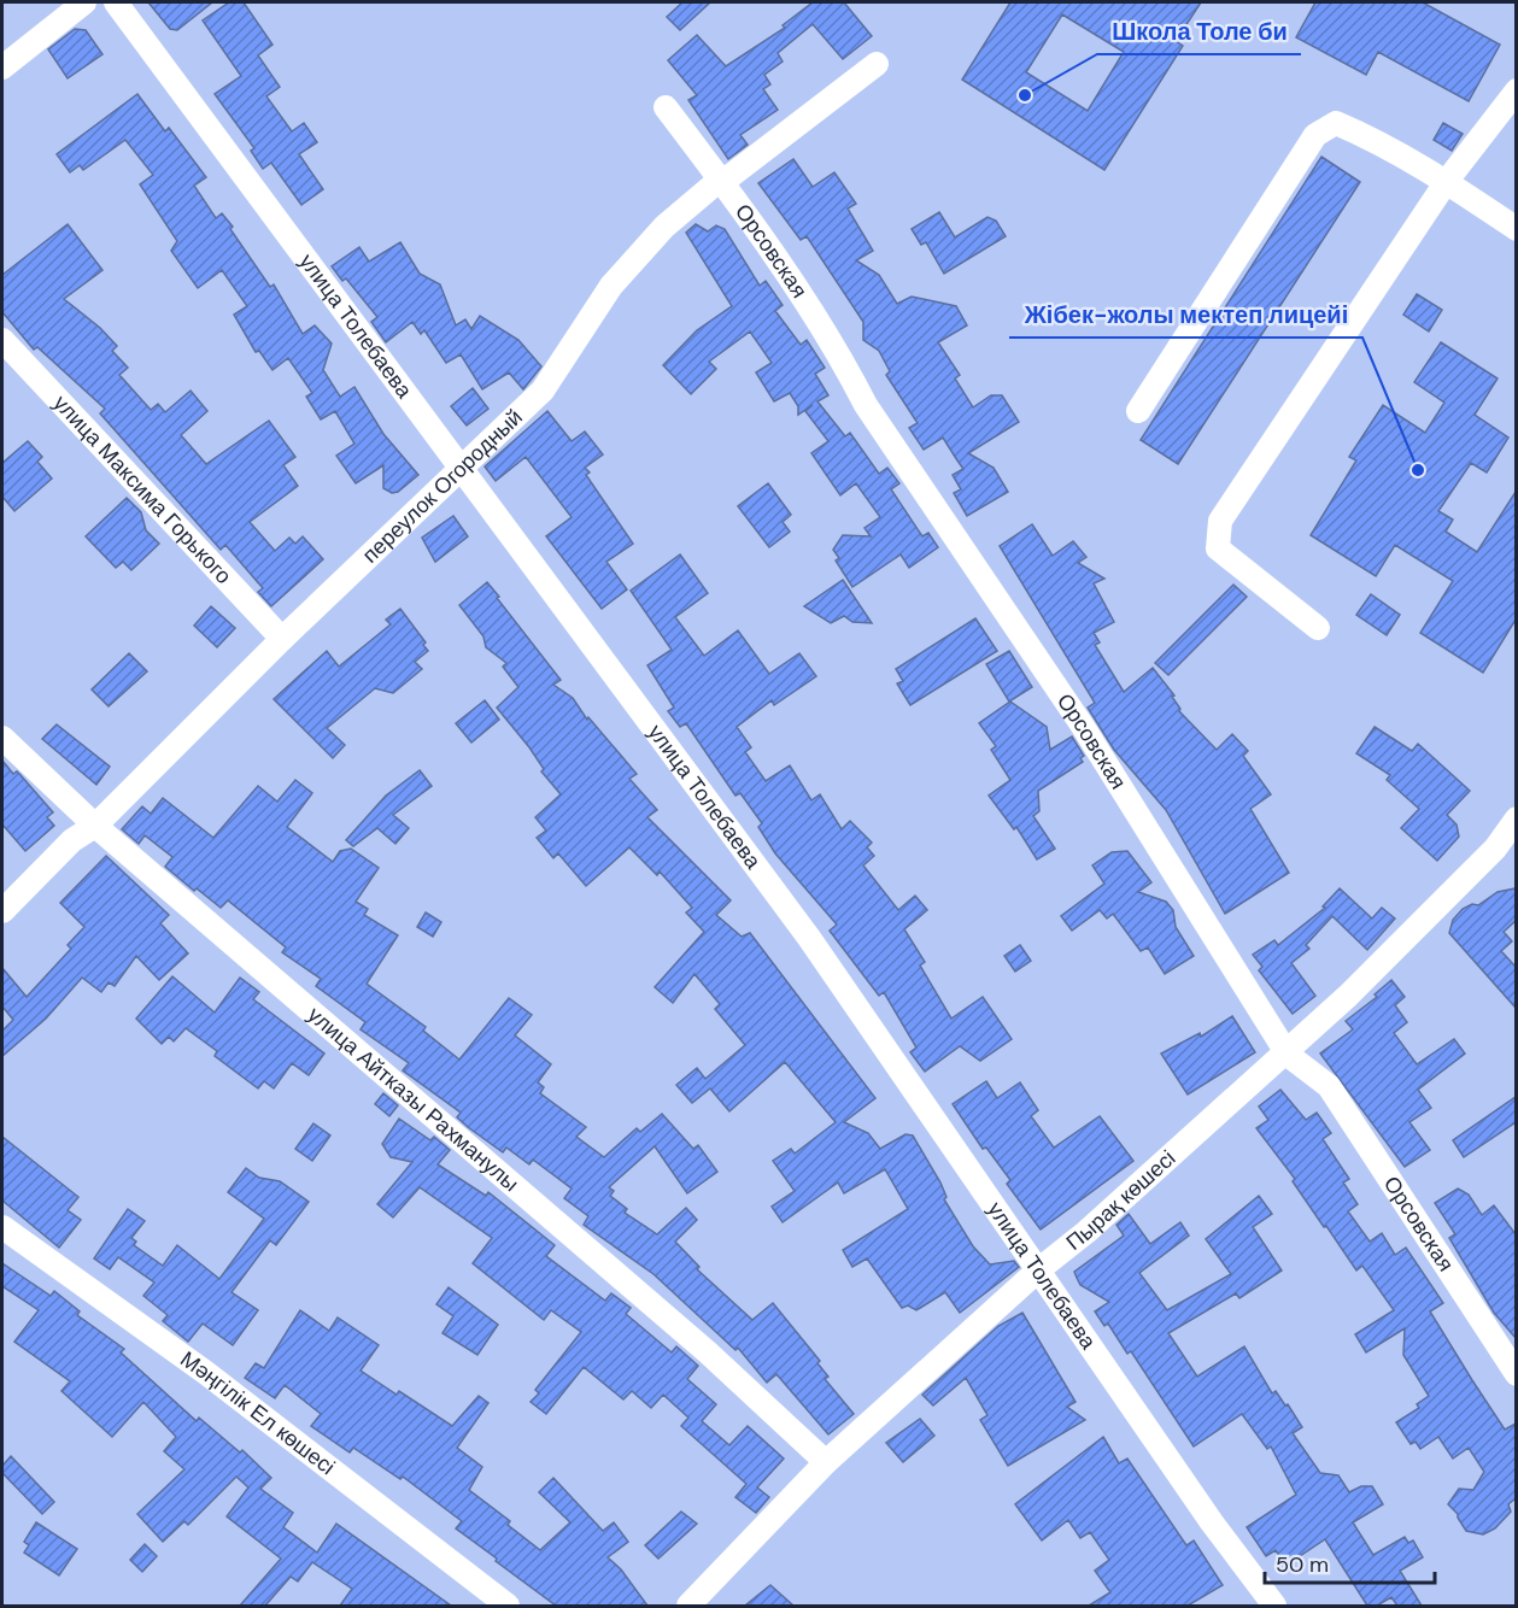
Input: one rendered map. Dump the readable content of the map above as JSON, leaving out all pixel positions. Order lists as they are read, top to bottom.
{
  "streets": {
    "street": [
      "Орсовская",
      "улица Толебаева",
      "переулок Огородный",
      "улица Максима Горького",
      "улица Айтказы Рахманулы",
      "Пырақ көшесі",
      "Мәңгілік Ел көшесі"
    ]
  },
  "crossings": [
    ["Орсовская", "переулок Огородный"],
    ["Орсовская", "Пырақ көшесі"],
    ["улица Толебаева", "переулок Огородный"],
    ["улица Толебаева", "Пырақ көшесі"],
    ["переулок Огородный", "улица Максима Горького"],
    ["переулок Огородный", "улица Айтказы Рахманулы"],
    ["улица Айтказы Рахманулы", "Пырақ көшесі"]
  ],
  "places": ["Школа Толе би", "Жібек-жолы мектеп лицейі"],
  "scale_bar": "50 m"
}
